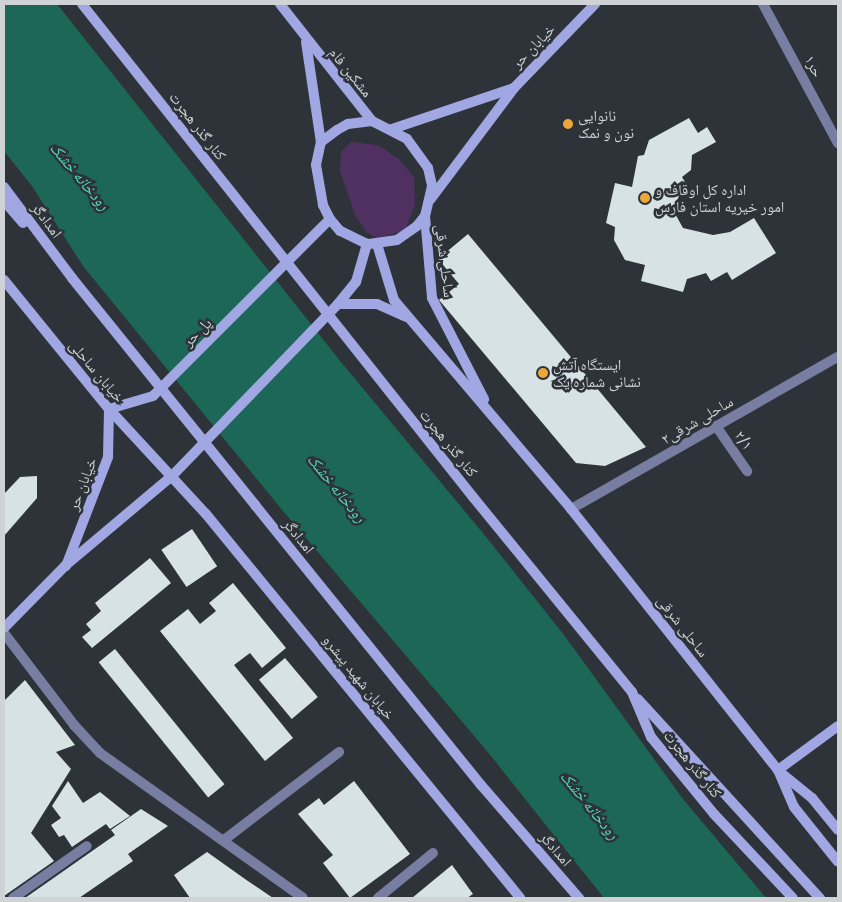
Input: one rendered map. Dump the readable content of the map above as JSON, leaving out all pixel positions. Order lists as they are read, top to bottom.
{
  "streets": {
    "main road": [
      "خیابان حر",
      "مشکین فام",
      "کنار گذر هجرت",
      "امدادگر",
      "ساحلی شرقی",
      "پل حر",
      "خیابان ساحلی",
      "خیابان شهید پیشرو"
    ],
    "street": ["حر۱", "ساحلی شرقی۲", "۲/‍‍۱"]
  },
  "crossings": [
    ["خیابان حر", "مشکین فام"],
    ["خیابان حر", "ساحلی شرقی"],
    ["خیابان حر", "پل حر"],
    ["خیابان حر", "خیابان ساحلی"],
    ["خیابان حر", "خیابان شهید پیشرو"],
    ["مشکین فام", "ساحلی شرقی"],
    ["مشکین فام", "پل حر"],
    ["ساحلی شرقی", "پل حر"],
    ["ساحلی شرقی", "ساحلی شرقی۲"],
    ["پل حر", "خیابان ساحلی"],
    ["خیابان ساحلی", "خیابان شهید پیشرو"],
    ["ساحلی شرقی۲", "۲/‍‍۱"]
  ],
  "water": ["رودخانه خشک"],
  "places": ["نانوایی نون و نمک", "اداره کل اوقاف و امور خیریه استان فارس", "ایستگاه آتش نشانی شماره یک"]
}
